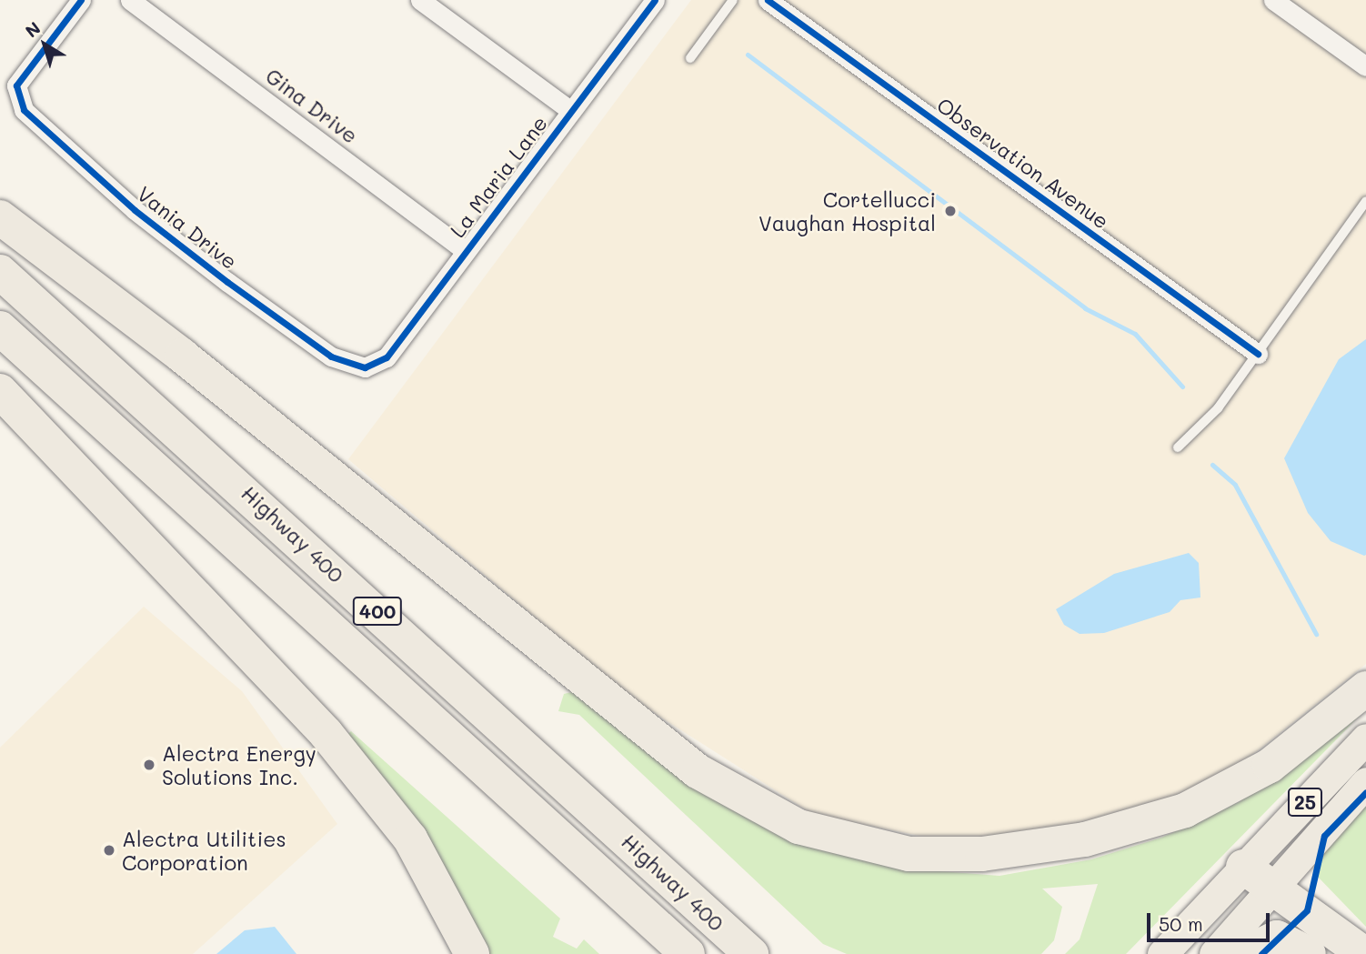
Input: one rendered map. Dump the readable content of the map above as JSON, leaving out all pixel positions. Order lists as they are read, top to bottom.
{
  "streets": {
    "highway": ["Highway 400", "400"],
    "main road": ["25"],
    "street": [
      "Gina Drive",
      "Observation Avenue",
      "La Maria Lane",
      "Vania Drive"
    ]
  },
  "crossings": [
    ["Gina Drive", "La Maria Lane"],
    ["La Maria Lane", "Vania Drive"]
  ],
  "places": ["Cortellucci Vaughan Hospital", "Alectra Energy Solutions Inc.", "Alectra Utilities Corporation"],
  "scale_bar": "50 m",
  "north": "top left"
}
